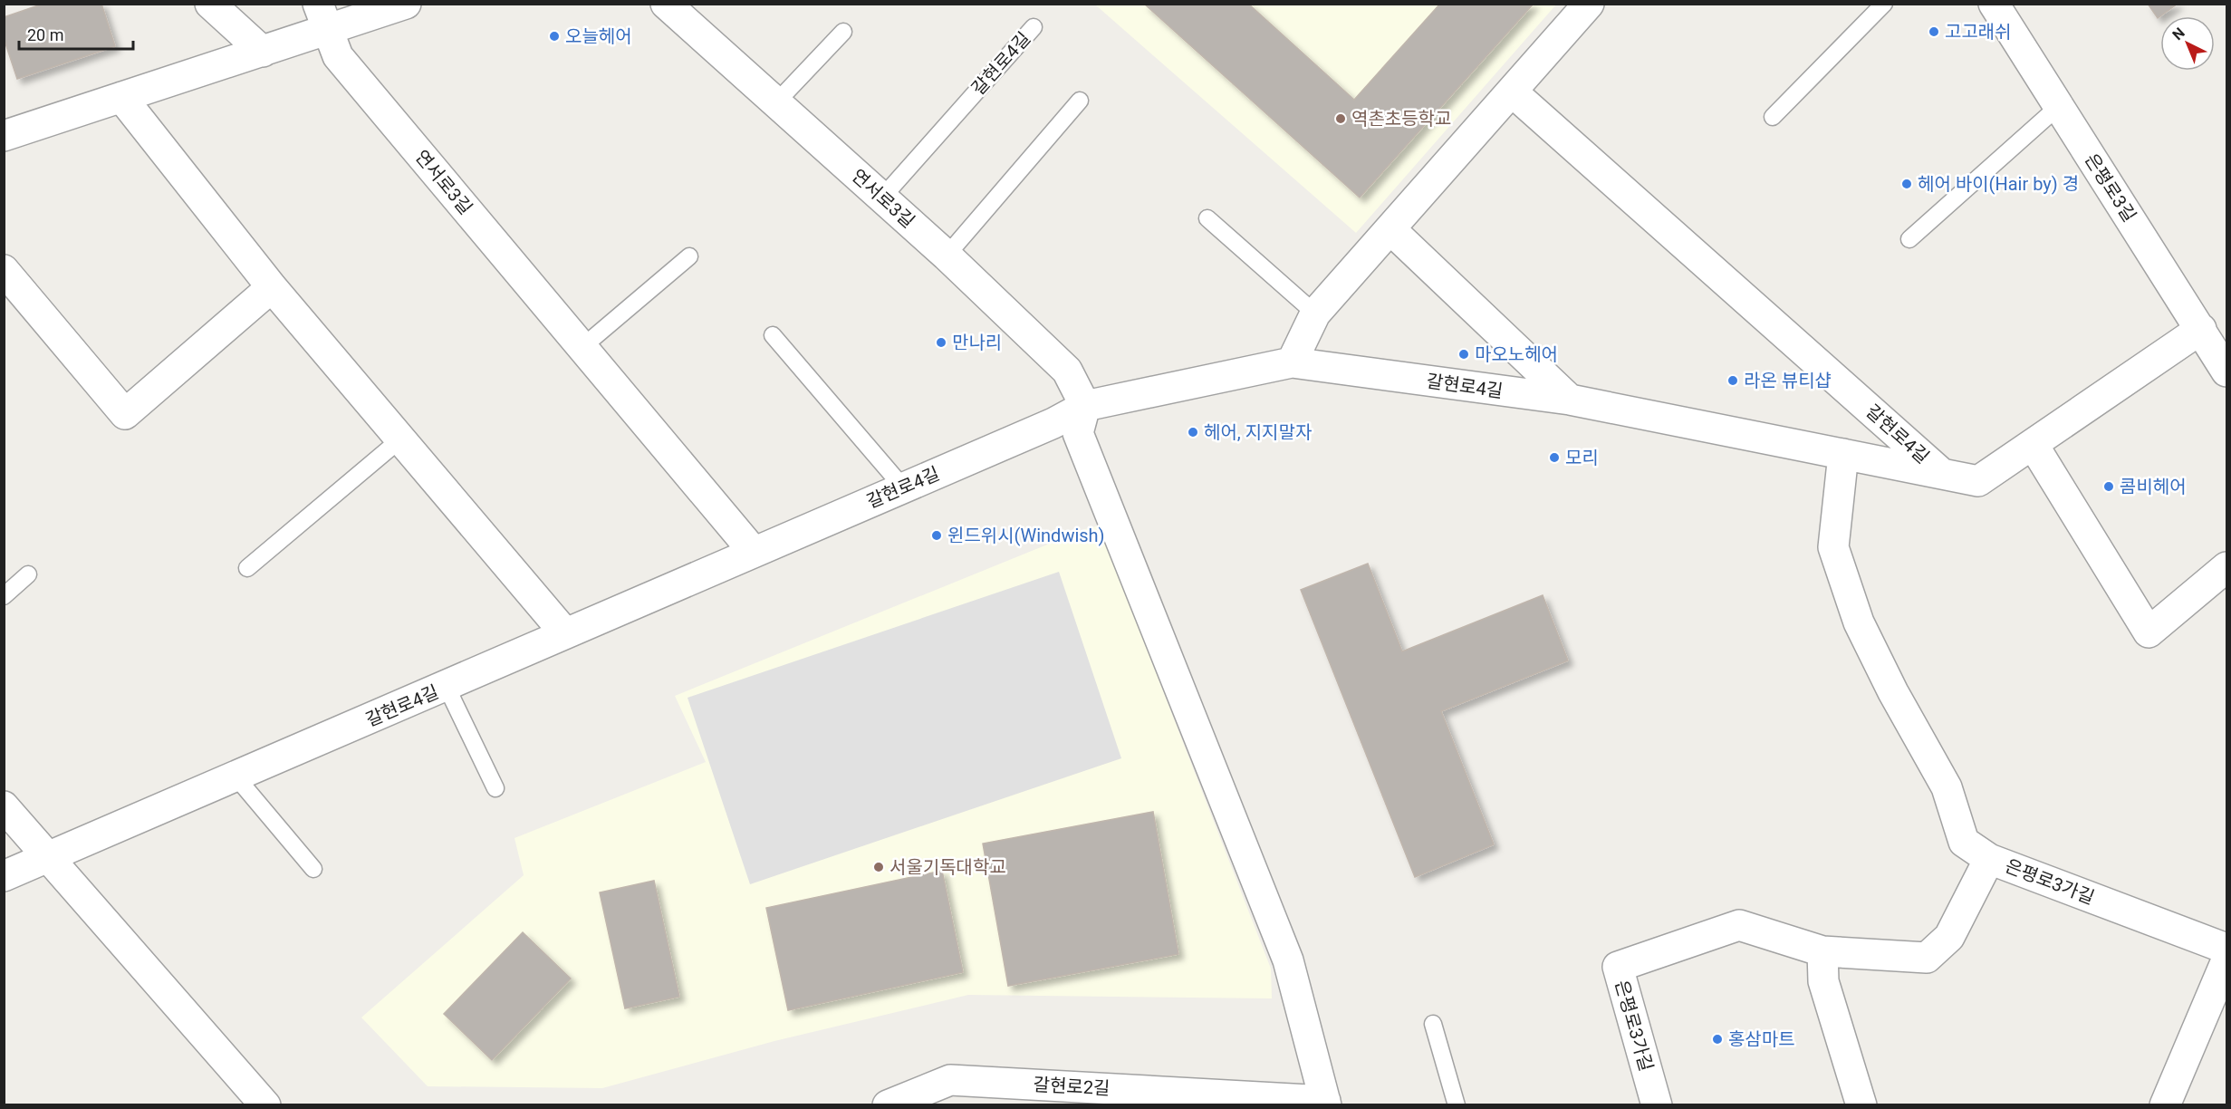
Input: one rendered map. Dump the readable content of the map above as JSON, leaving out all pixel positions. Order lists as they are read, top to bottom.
{
  "streets": {
    "street": [
      "갈현로4길",
      "연서로3길",
      "은평로3길",
      "은평로3가길",
      "갈현로2길"
    ]
  },
  "crossings": [
    ["갈현로4길", "연서로3길"],
    ["갈현로4길", "은평로3길"]
  ],
  "places": [
    "고고래쉬",
    "오늘헤어",
    "역촌초등학교",
    "헤어 바이(Hair by) 경",
    "만나리",
    "마오노헤어",
    "라온 뷰티샵",
    "헤어, 지지말자",
    "모리",
    "콤비헤어",
    "윈드위시(Windwish)",
    "서울기독대학교",
    "홍삼마트"
  ],
  "scale_bar": "20 m",
  "north": "top left"
}
